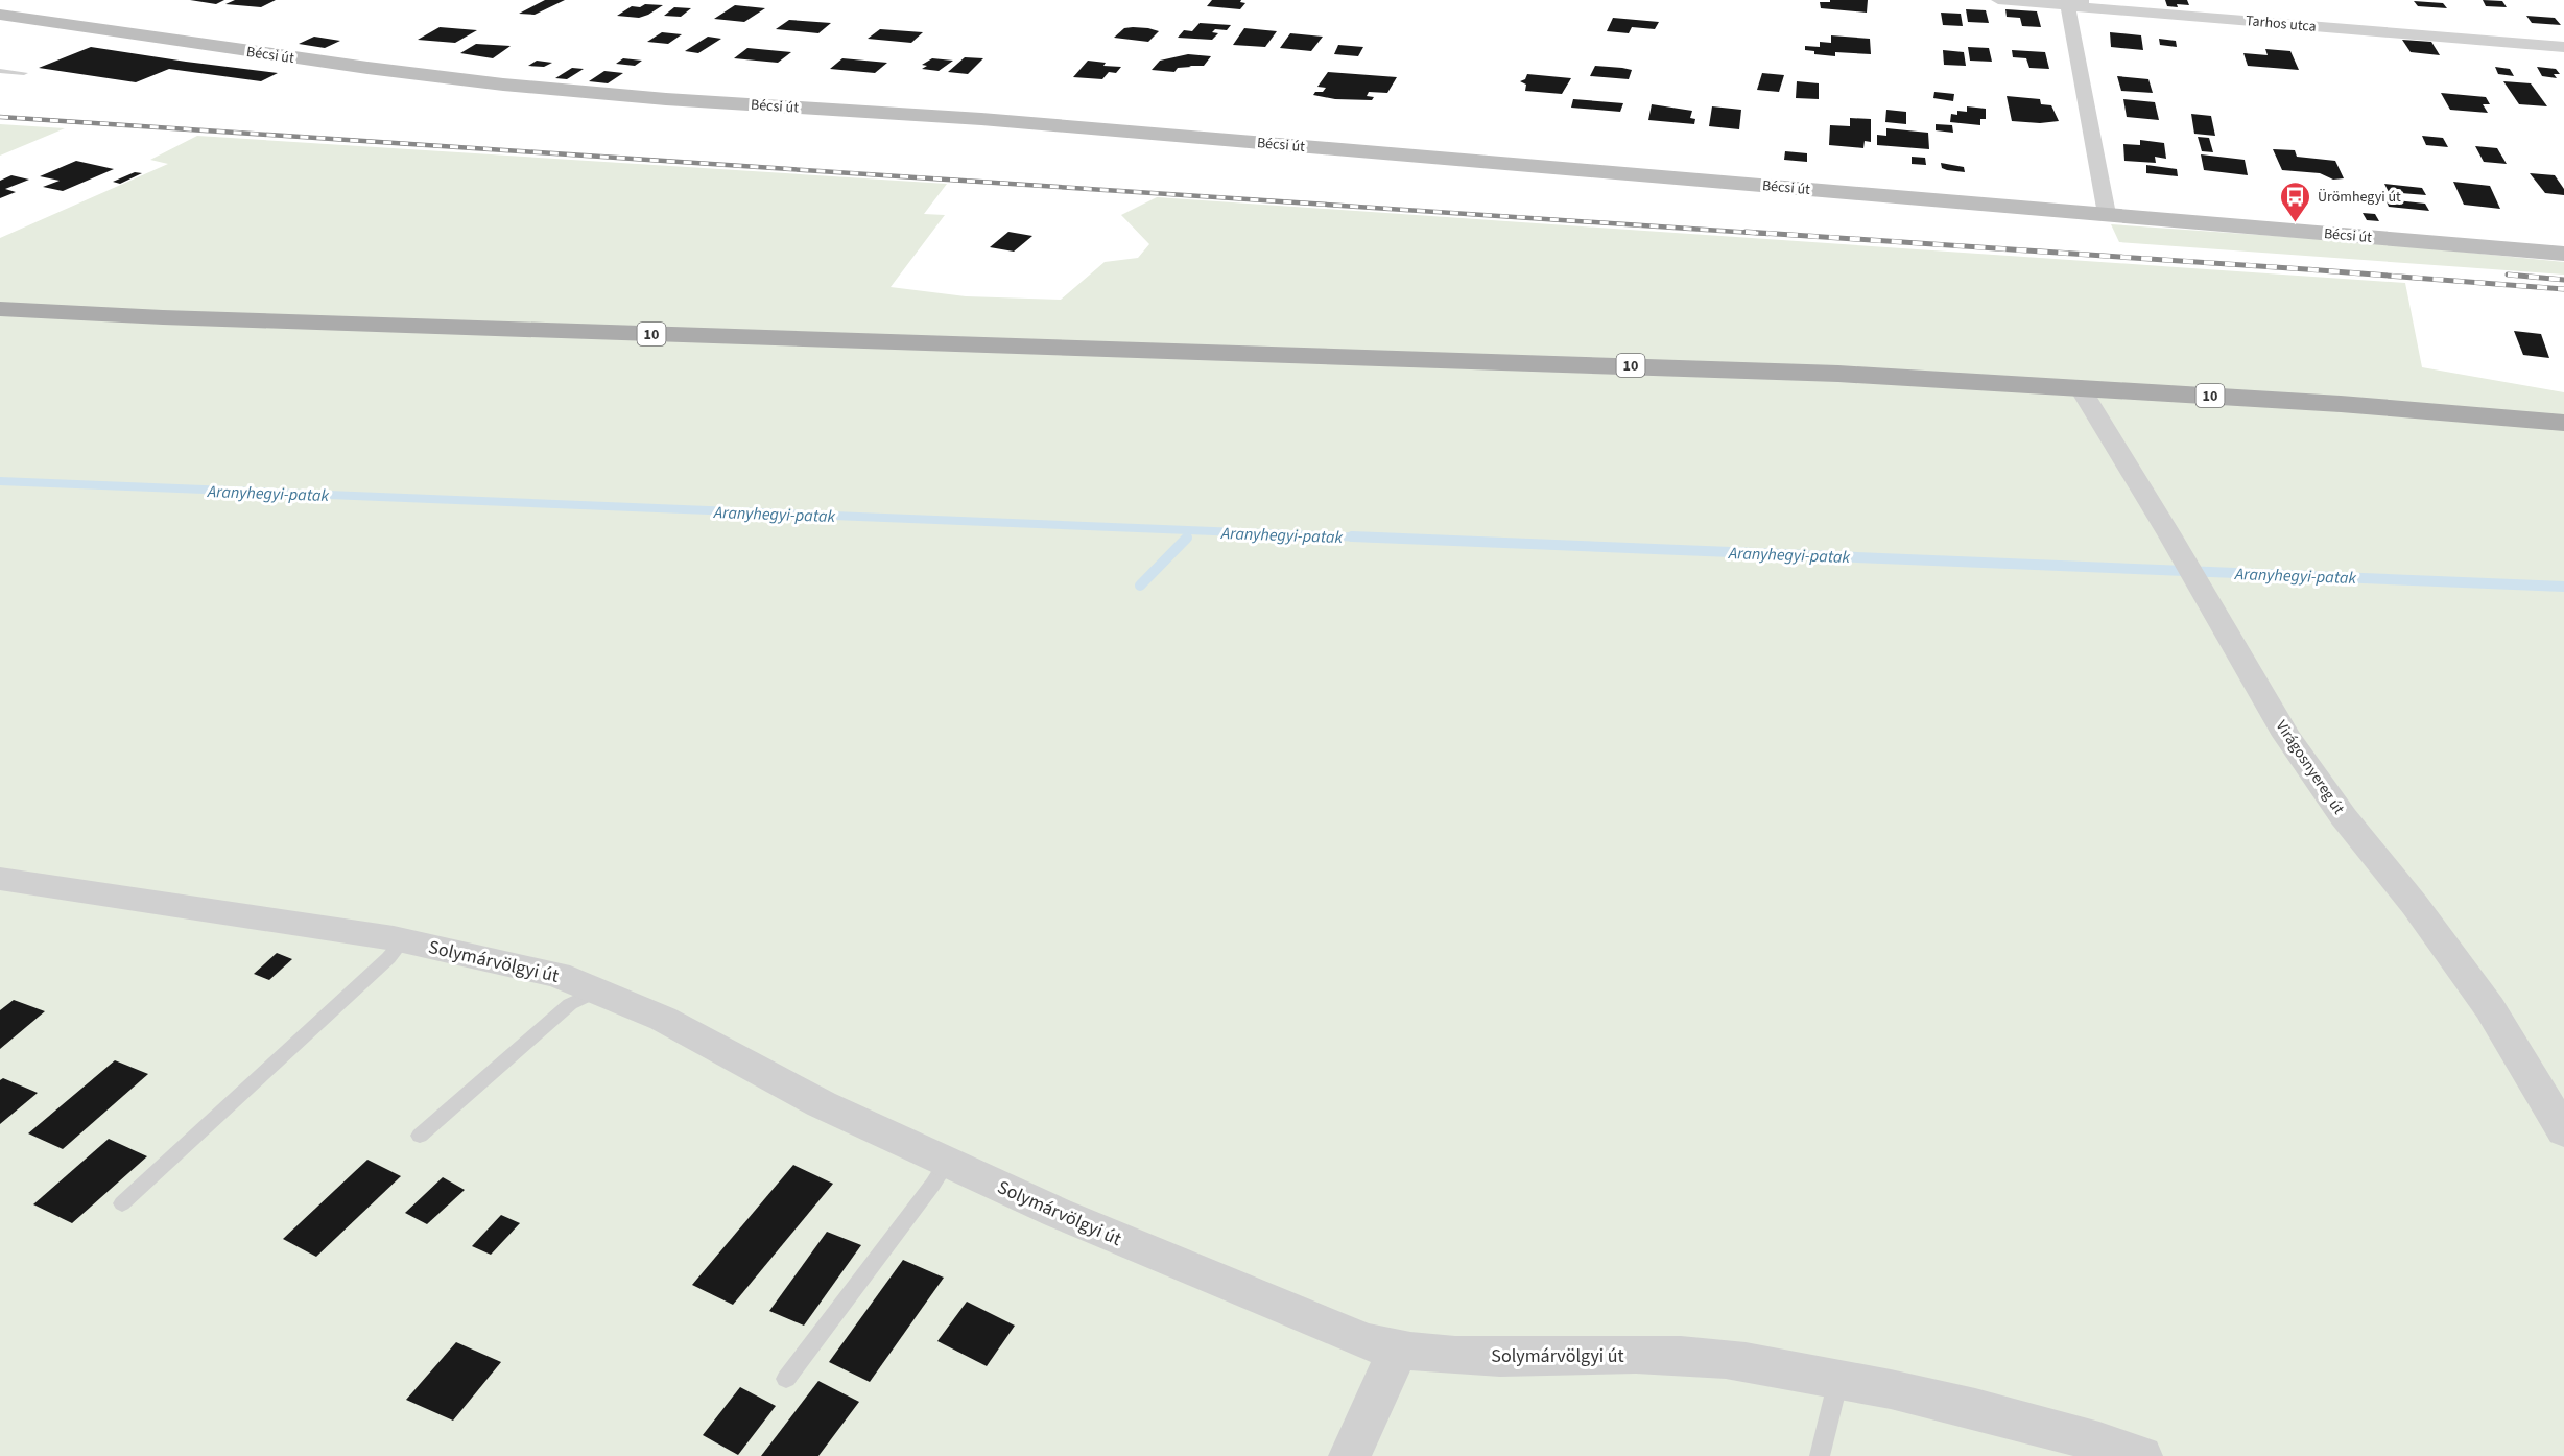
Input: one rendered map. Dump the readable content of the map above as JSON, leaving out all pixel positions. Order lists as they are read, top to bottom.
{
  "streets": {
    "main road": ["10"],
    "street": [
      "Tarhos utca",
      "Bécsi út",
      "Virágosnyereg út",
      "Solymárvölgyi út"
    ]
  },
  "crossings": [
    ["10", "Virágosnyereg út"]
  ],
  "water": ["Aranyhegyi-patak"],
  "places": {
    "bus stop": ["Ürömhegyi út"]
  }
}
